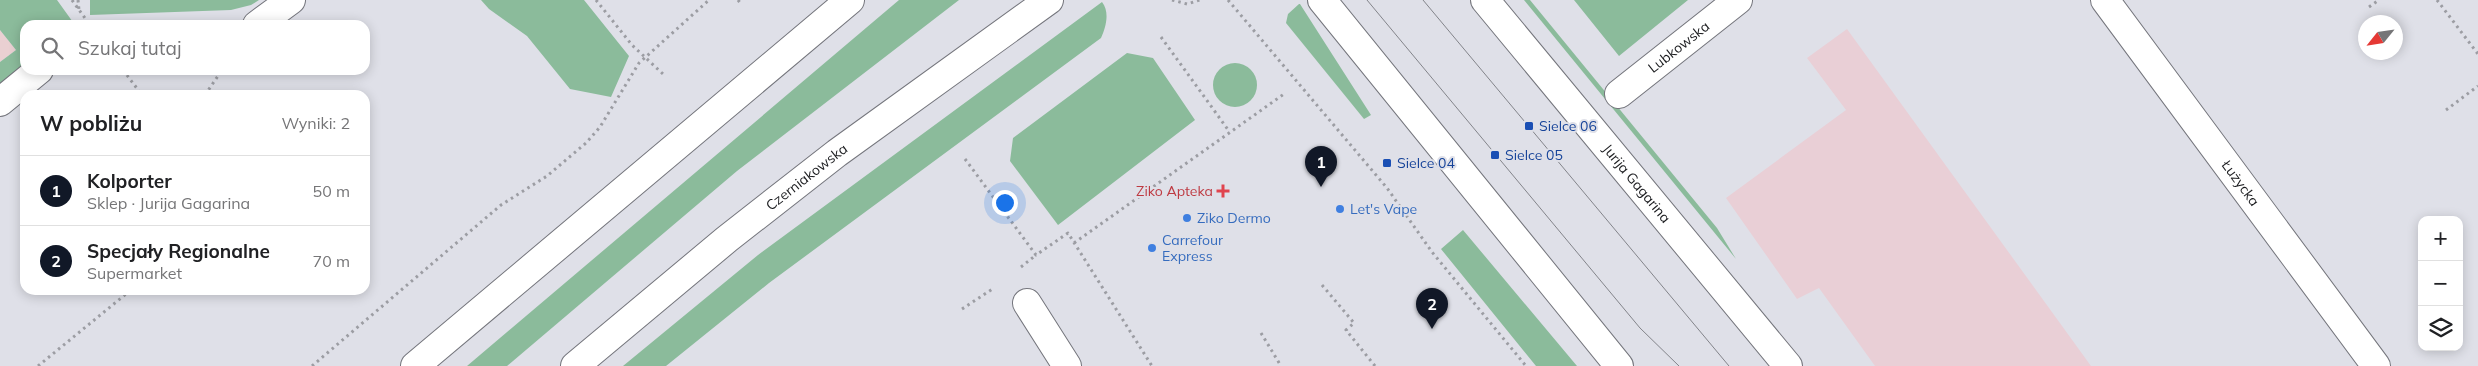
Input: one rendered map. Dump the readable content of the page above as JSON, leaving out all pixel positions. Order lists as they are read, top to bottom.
{
  "streets": {
    "main road": [
      "Lubkowska",
      "Czerniakowska",
      "Jurija Gagarina",
      "Łużycka"
    ]
  },
  "places": {
    "transit": ["Sielce 06", "Sielce 05", "Sielce 04"],
    "health": ["Ziko Apteka"],
    "other": ["Let's Vape", "Ziko Dermo", "Carrefour Express"]
  },
  "north": "bottom left",
  "page": {
    "search": "Szukaj tutaj",
    "heading": ["W pobliżu", "Wyniki: 2"],
    "pins": ["1", "2"],
    "list": [
      {
        "mark": "1",
        "name": "Kolporter",
        "note": "Sklep · Jurija Gagarina",
        "value": "50 m"
      },
      {
        "mark": "2",
        "name": "Specjały Regionalne",
        "note": "Supermarket",
        "value": "70 m"
      }
    ],
    "map_buttons": ["+", "−"]
  }
}
